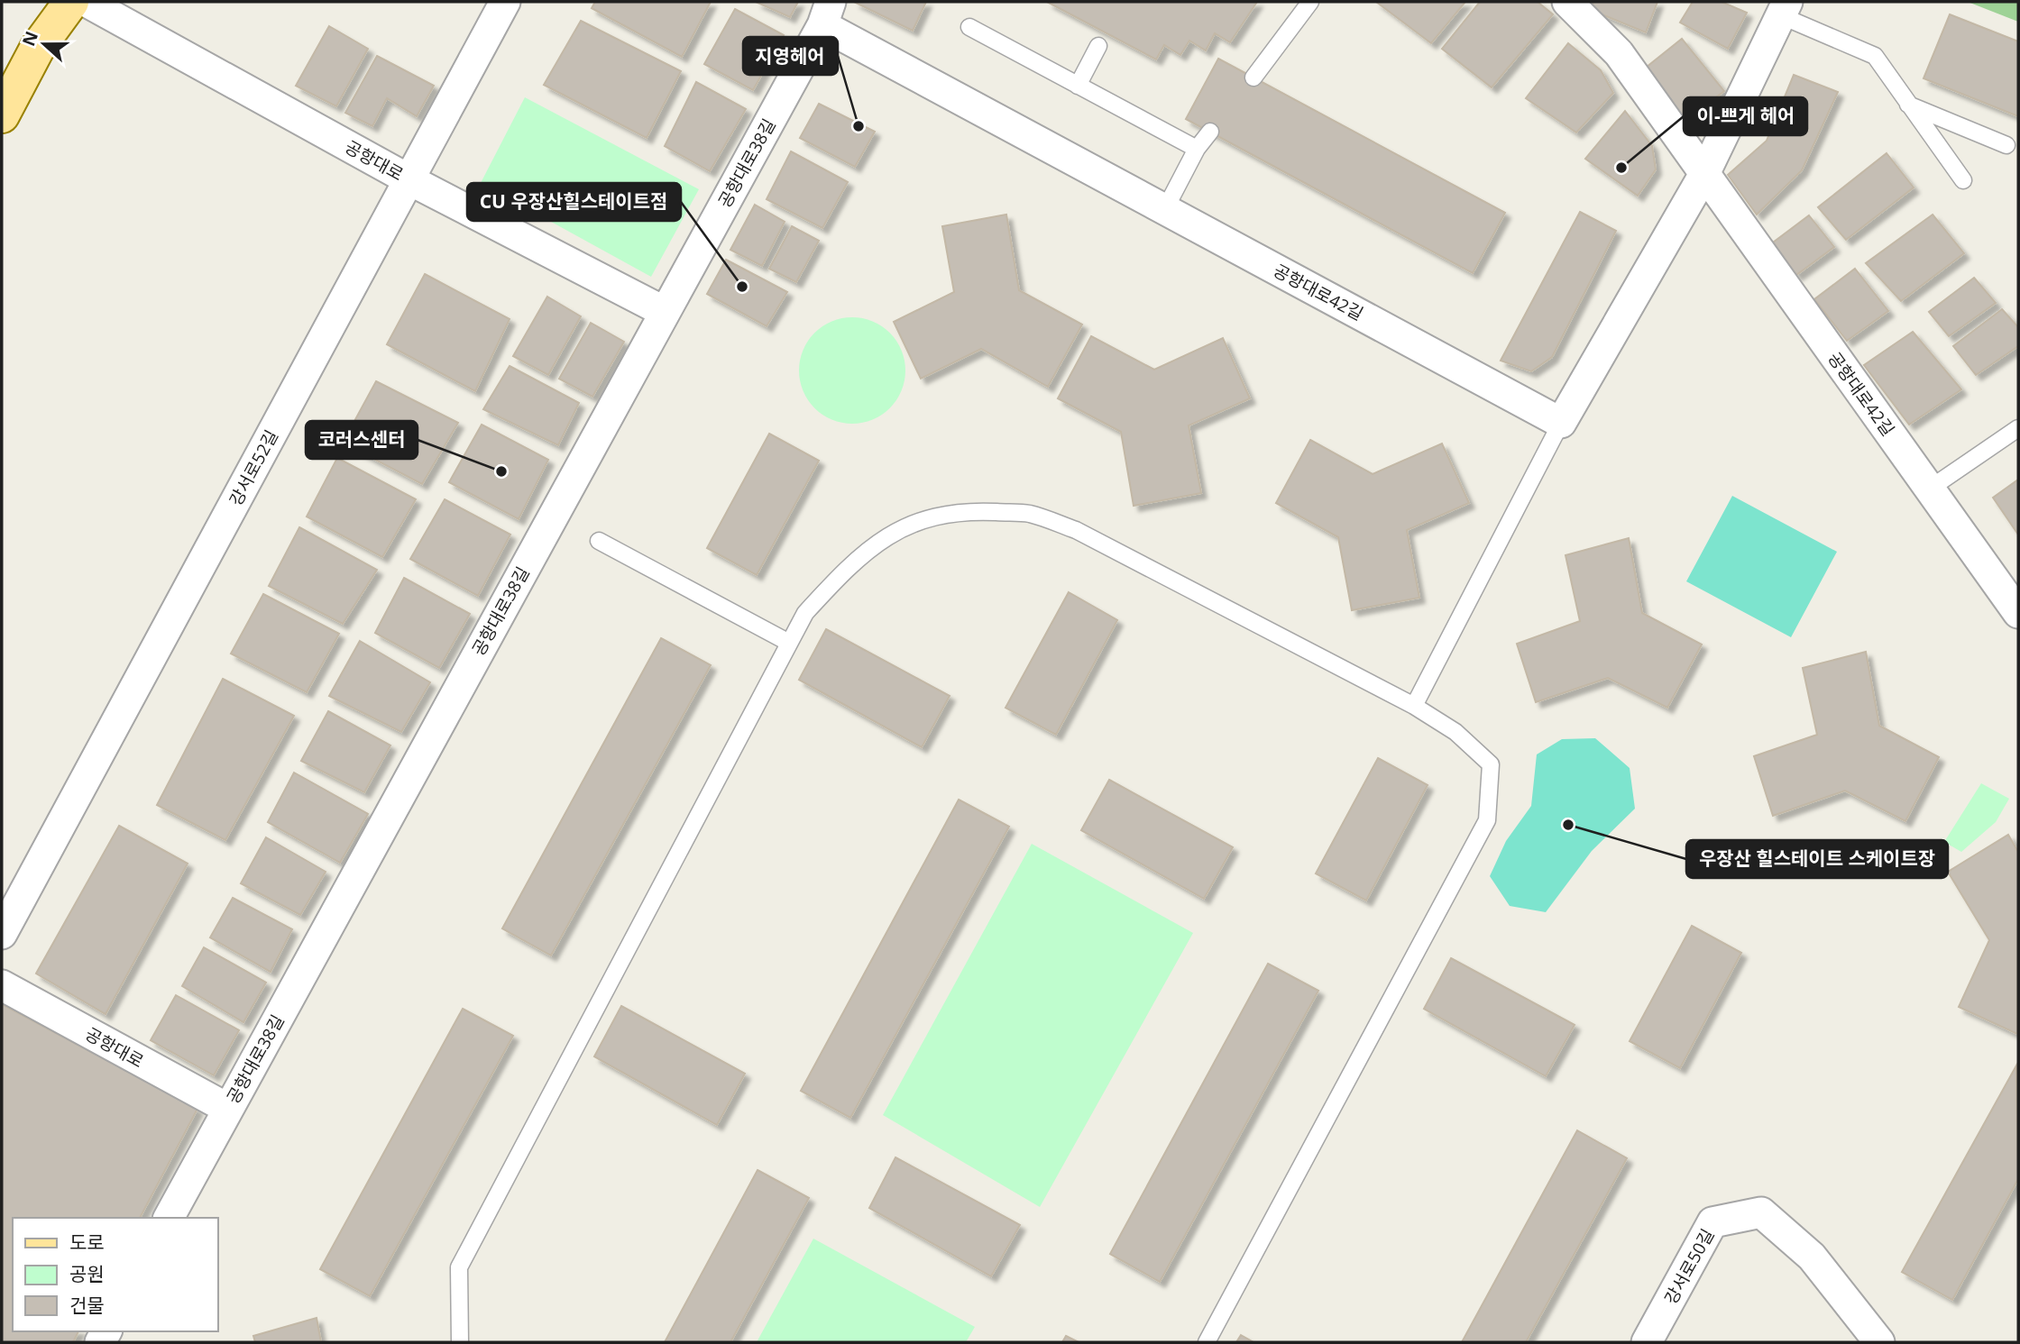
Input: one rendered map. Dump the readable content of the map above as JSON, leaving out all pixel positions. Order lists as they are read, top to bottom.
{
  "streets": {
    "street": [
      "공항대로",
      "공항대로38길",
      "공항대로42길",
      "강서로52길",
      "강서로50길"
    ]
  },
  "crossings": [
    ["공항대로", "공항대로38길"],
    ["공항대로", "강서로52길"],
    ["공항대로38길", "공항대로42길"]
  ],
  "places": [
    "지영헤어",
    "이-쁘게 헤어",
    "CU 우장산힐스테이트점",
    "코러스센터",
    "우장산 힐스테이트 스케이트장"
  ],
  "legend": ["도로", "공원", "건물"],
  "north": "left"
}
